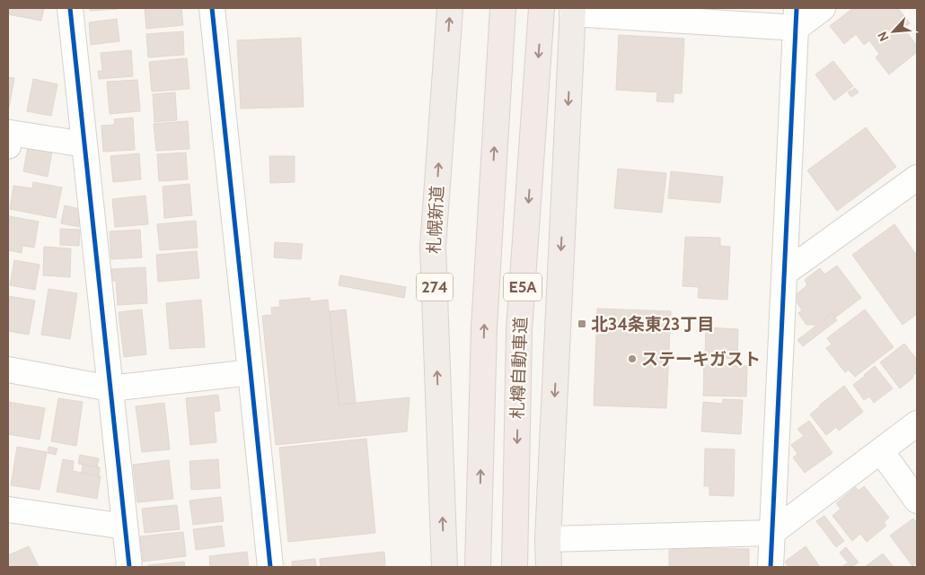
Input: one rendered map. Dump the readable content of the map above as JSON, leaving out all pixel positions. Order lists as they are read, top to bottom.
{
  "streets": {
    "highway": [
      "札幌新道",
      "274",
      "E5A",
      "札樽自動車道"
    ]
  },
  "places": {
    "transit": ["北34条東23丁目"],
    "other": ["ステーキガスト"]
  },
  "north": "bottom left"
}
